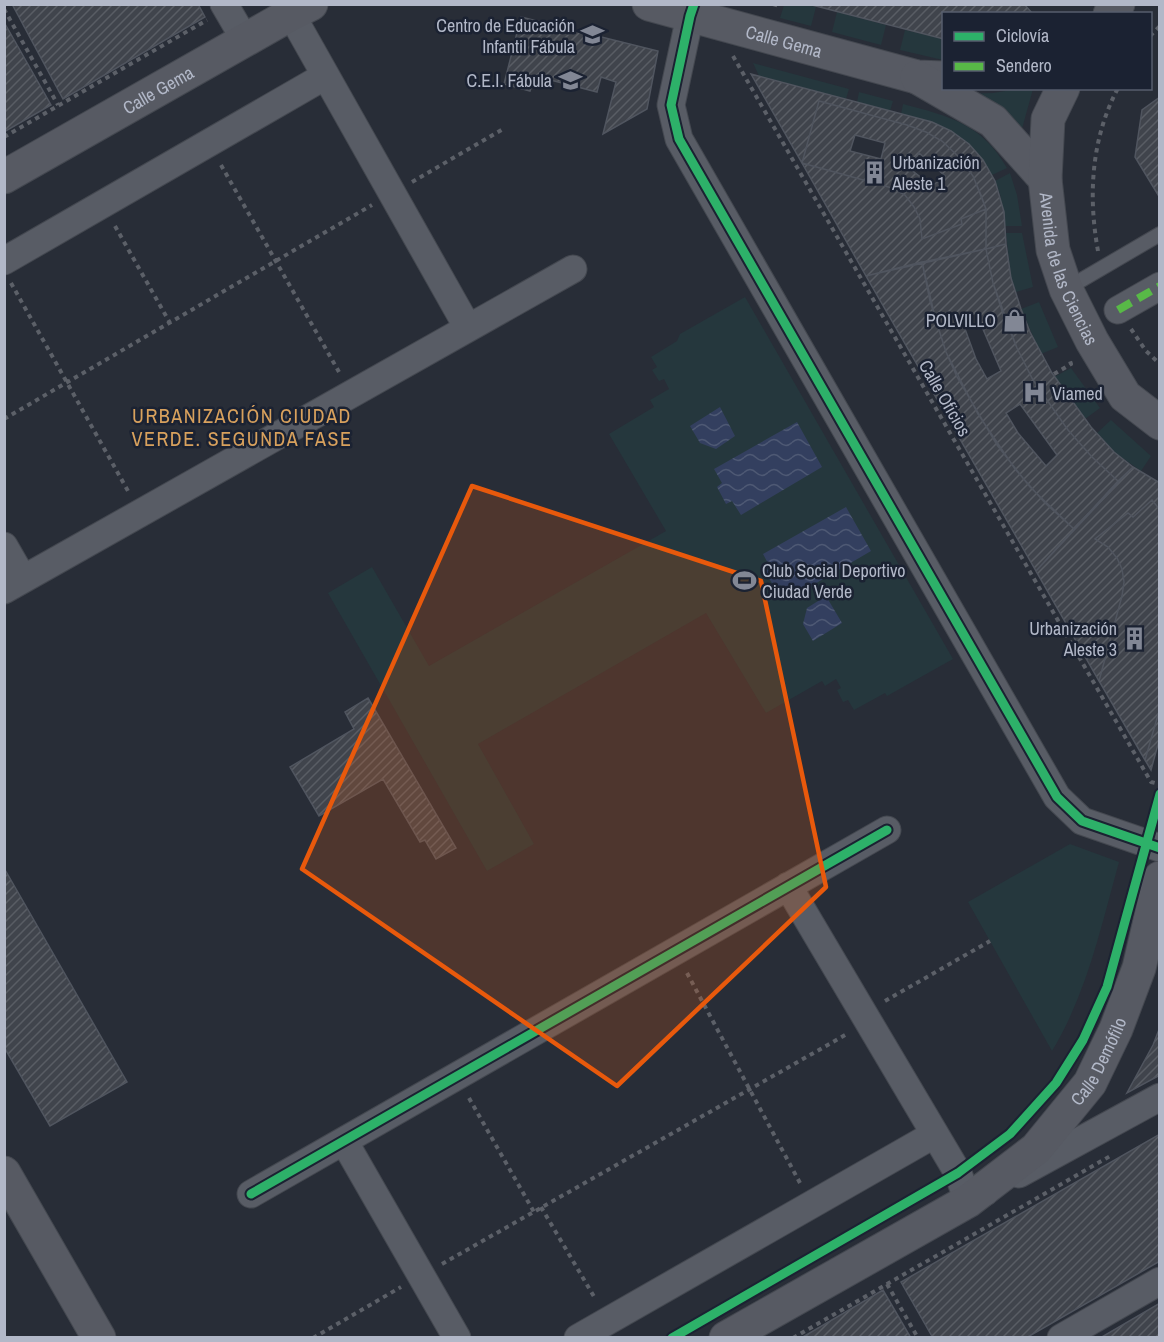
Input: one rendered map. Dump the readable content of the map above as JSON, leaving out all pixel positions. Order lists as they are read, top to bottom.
{
  "streets": {
    "street": ["Calle Gema", "Avenida de las Ciencias", "Calle Demófilo"],
    "path": ["Calle Oficios"]
  },
  "crossings": [
    ["Calle Gema", "Avenida de las Ciencias"],
    ["Calle Gema", "Calle Oficios"]
  ],
  "districts": ["URBANIZACIÓN CIUDAD VERDE. SEGUNDA FASE"],
  "places": {
    "school or university": ["Centro de Educación Infantil Fábula", "C.E.I. Fábula"],
    "building": ["Urbanización Aleste 1", "Urbanización Aleste 3"],
    "shop": ["POLVILLO"],
    "hospital": ["Viamed"],
    "sports": ["Club Social Deportivo Ciudad Verde"]
  },
  "legend": ["Ciclovía", "Sendero"]
}
